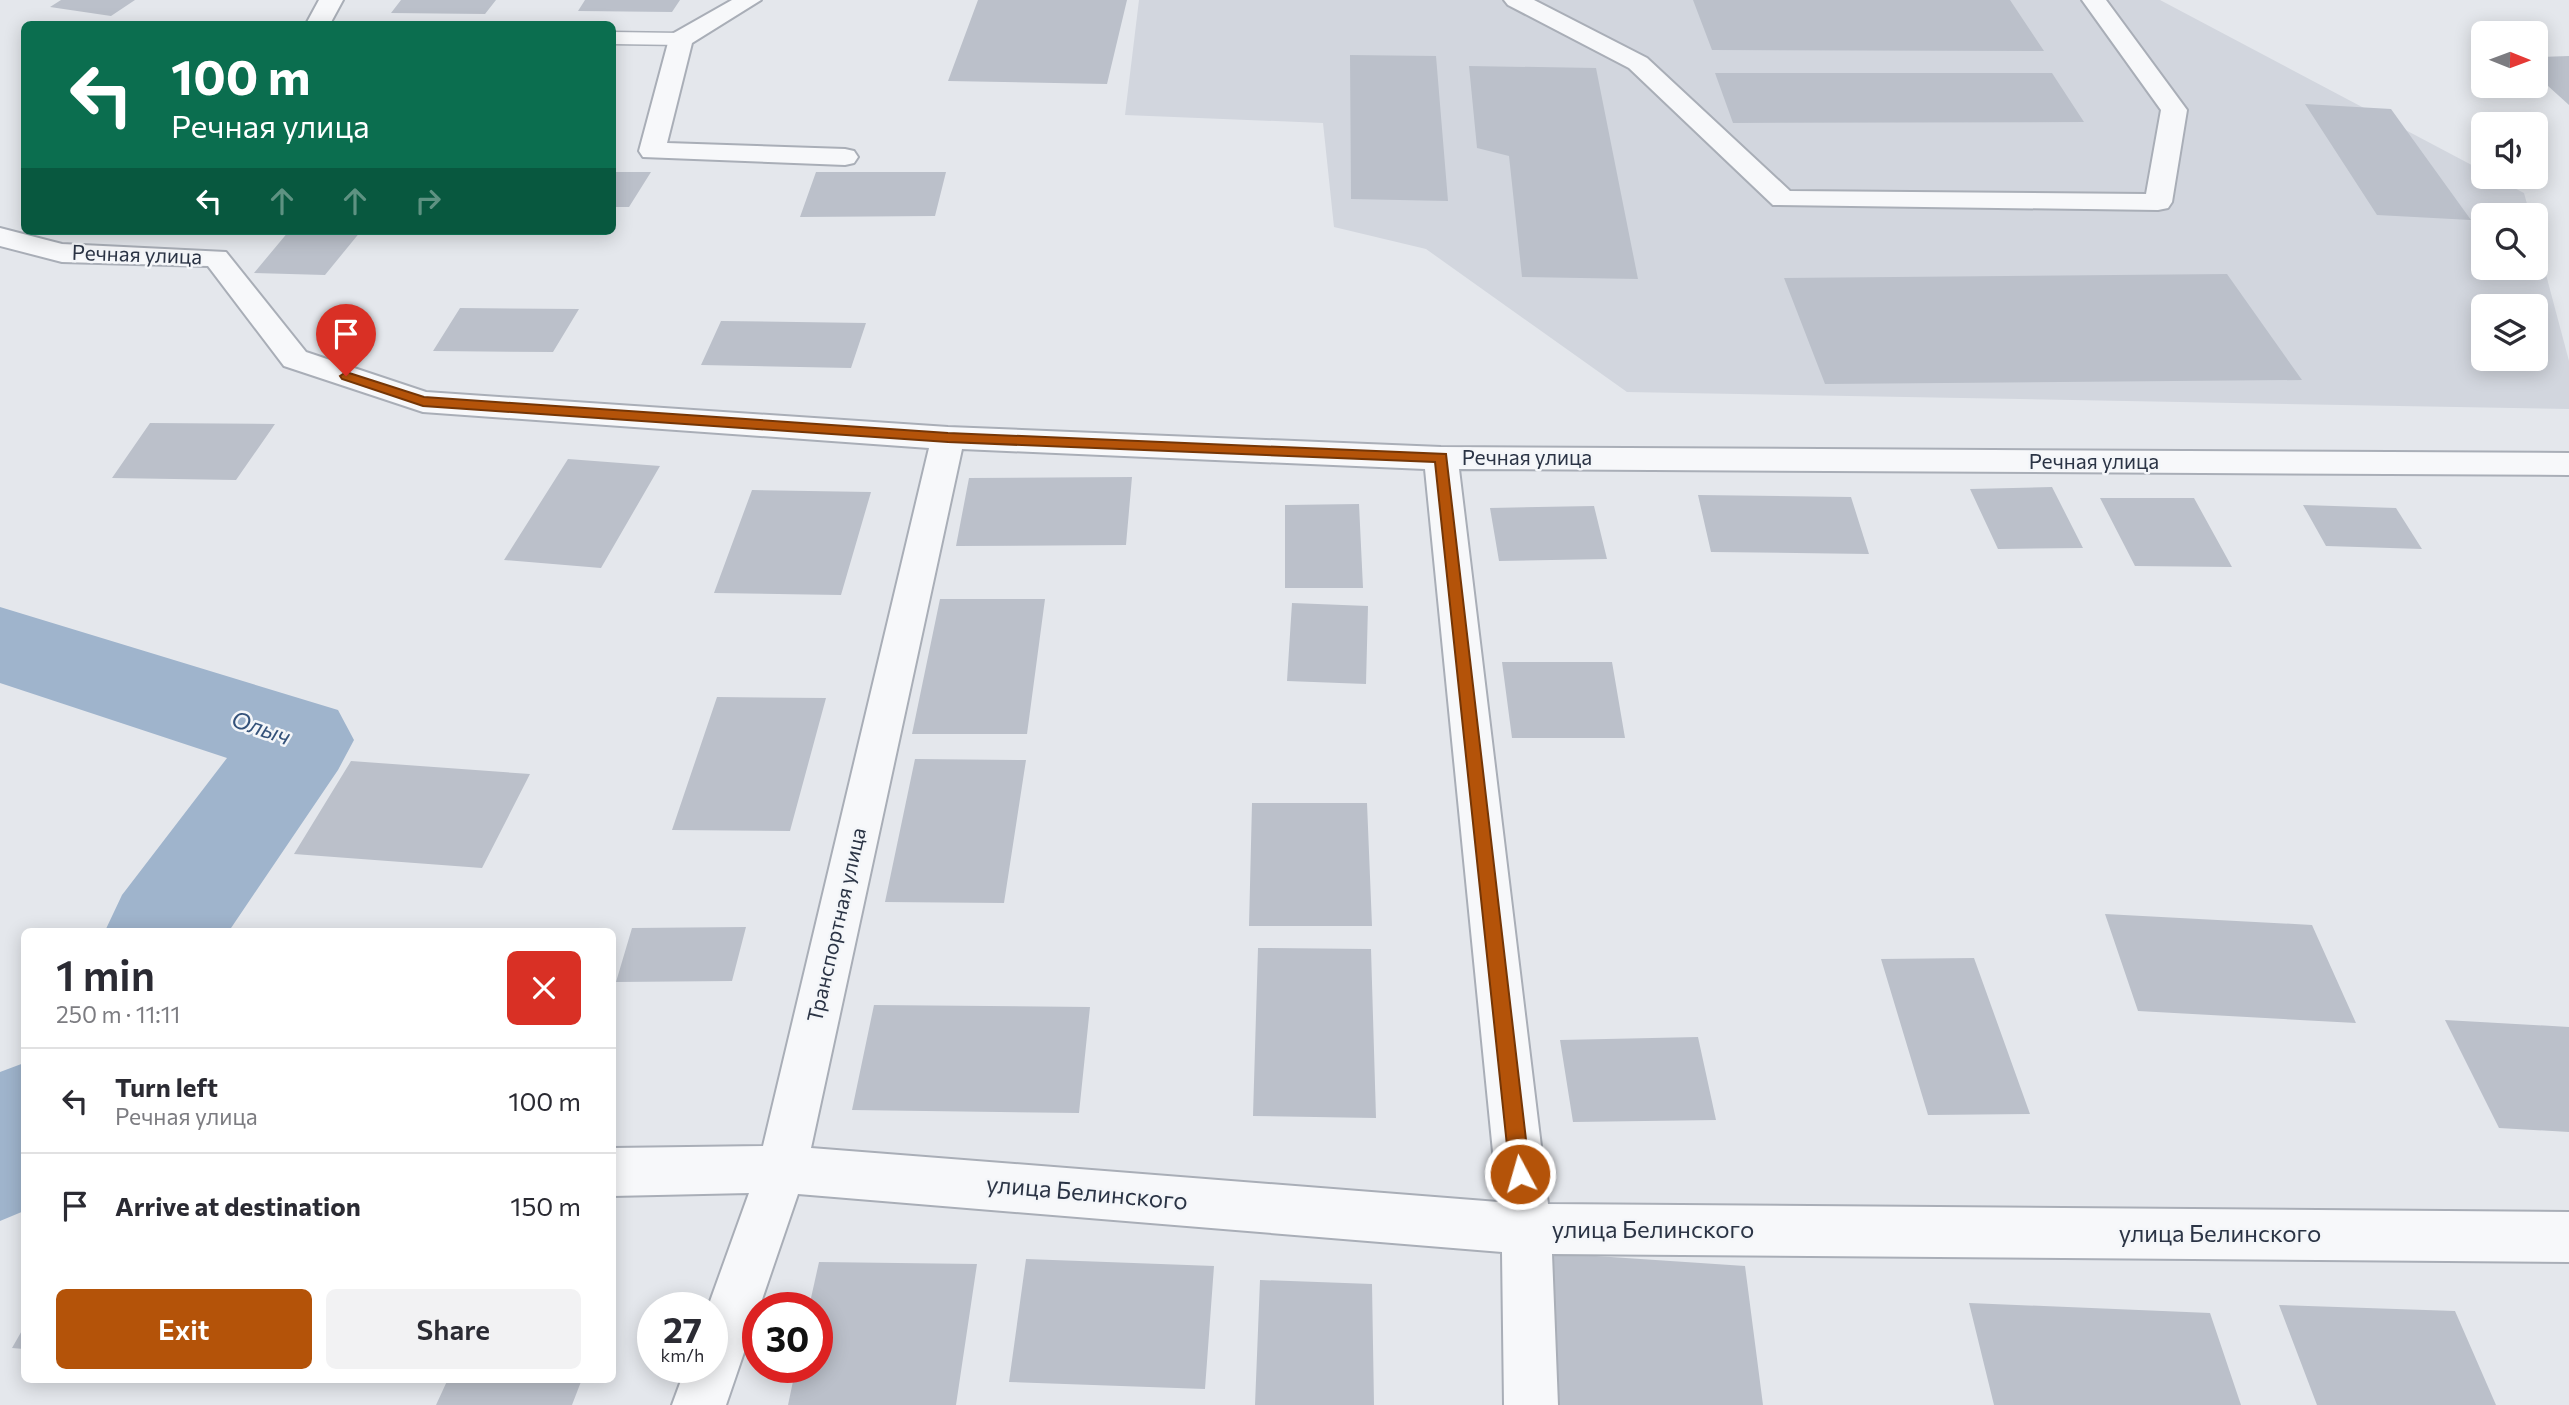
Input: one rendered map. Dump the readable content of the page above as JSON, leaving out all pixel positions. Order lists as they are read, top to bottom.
{
  "streets": {
    "street": ["Речная улица", "Транспортная улица", "улица Белинского"]
  },
  "crossings": [
    ["Речная улица", "Транспортная улица"],
    ["Транспортная улица", "улица Белинского"]
  ],
  "water": ["Олыч"],
  "north": "right",
  "page": {
    "turn": ["100 m", "Речная улица"],
    "heading": ["1 min", "250 m · 11:11"],
    "list": [
      {
        "name": "Turn left",
        "note": "Речная улица",
        "value": "100 m"
      },
      {
        "name": "Arrive at destination",
        "value": "150 m"
      }
    ],
    "buttons": ["Exit", "Share"],
    "speed": "27 km/h",
    "limit": "30"
  }
}
